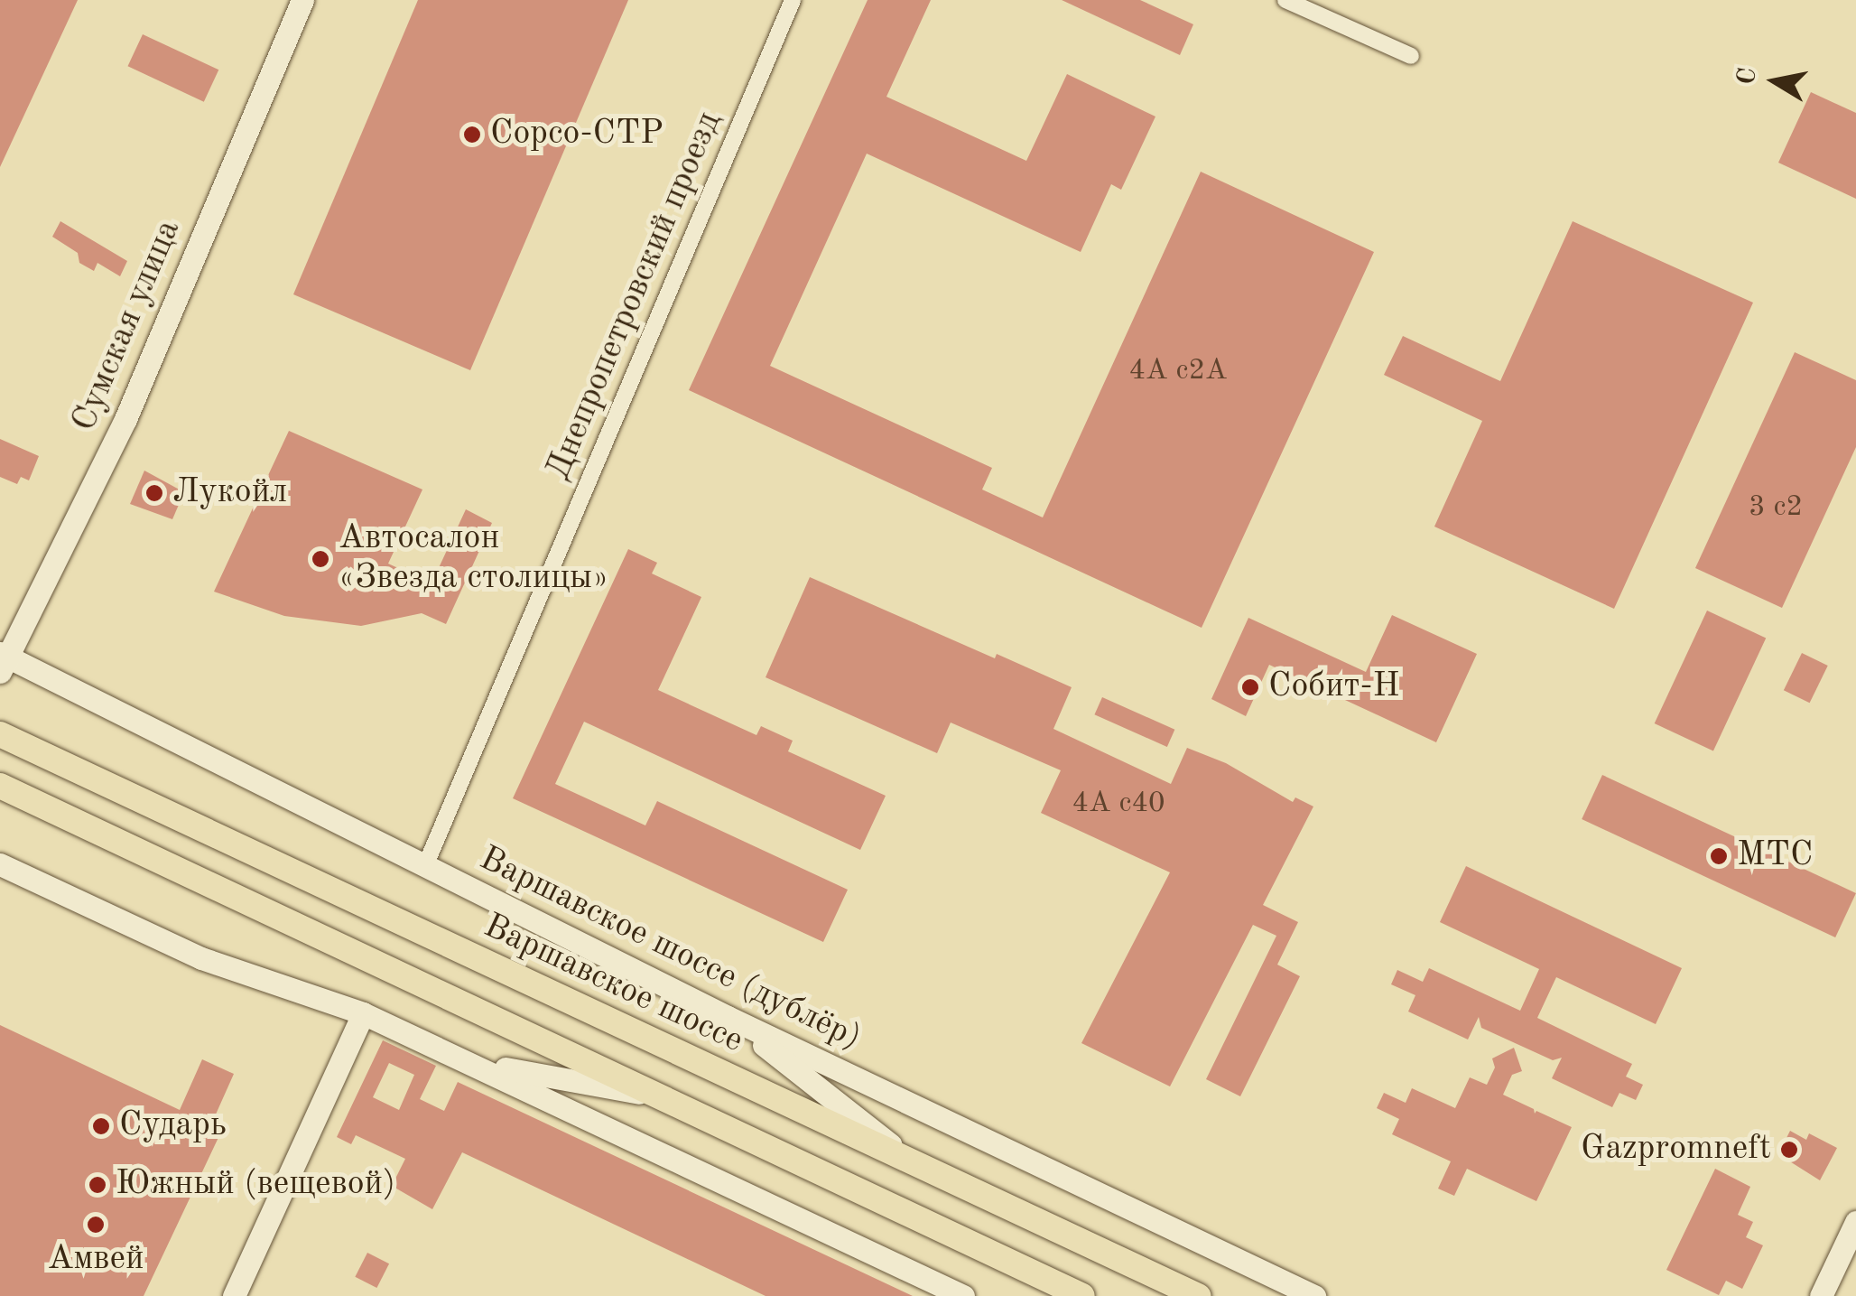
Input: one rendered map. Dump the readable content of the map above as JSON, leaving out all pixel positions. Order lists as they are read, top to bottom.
{
  "streets": {
    "main road": ["Сумская улица", "Варшавское шоссе (дублёр)", "Варшавское шоссе"],
    "street": ["Днепропетровский проезд"]
  },
  "crossings": [
    ["Днепропетровский проезд", "Варшавское шоссе (дублёр)"],
    ["Сумская улица", "Варшавское шоссе (дублёр)"]
  ],
  "places": [
    "Сорсо-СТР",
    "Лукойл",
    "Автосалон «Звезда столицы»",
    "Собит-Н",
    "МТС",
    "Сударь",
    "Gazpromneft",
    "Южный (вещевой)",
    "Амвей"
  ],
  "house_numbers": ["4А с2А", "3 с2", "4А с40"],
  "north": "left"
}
